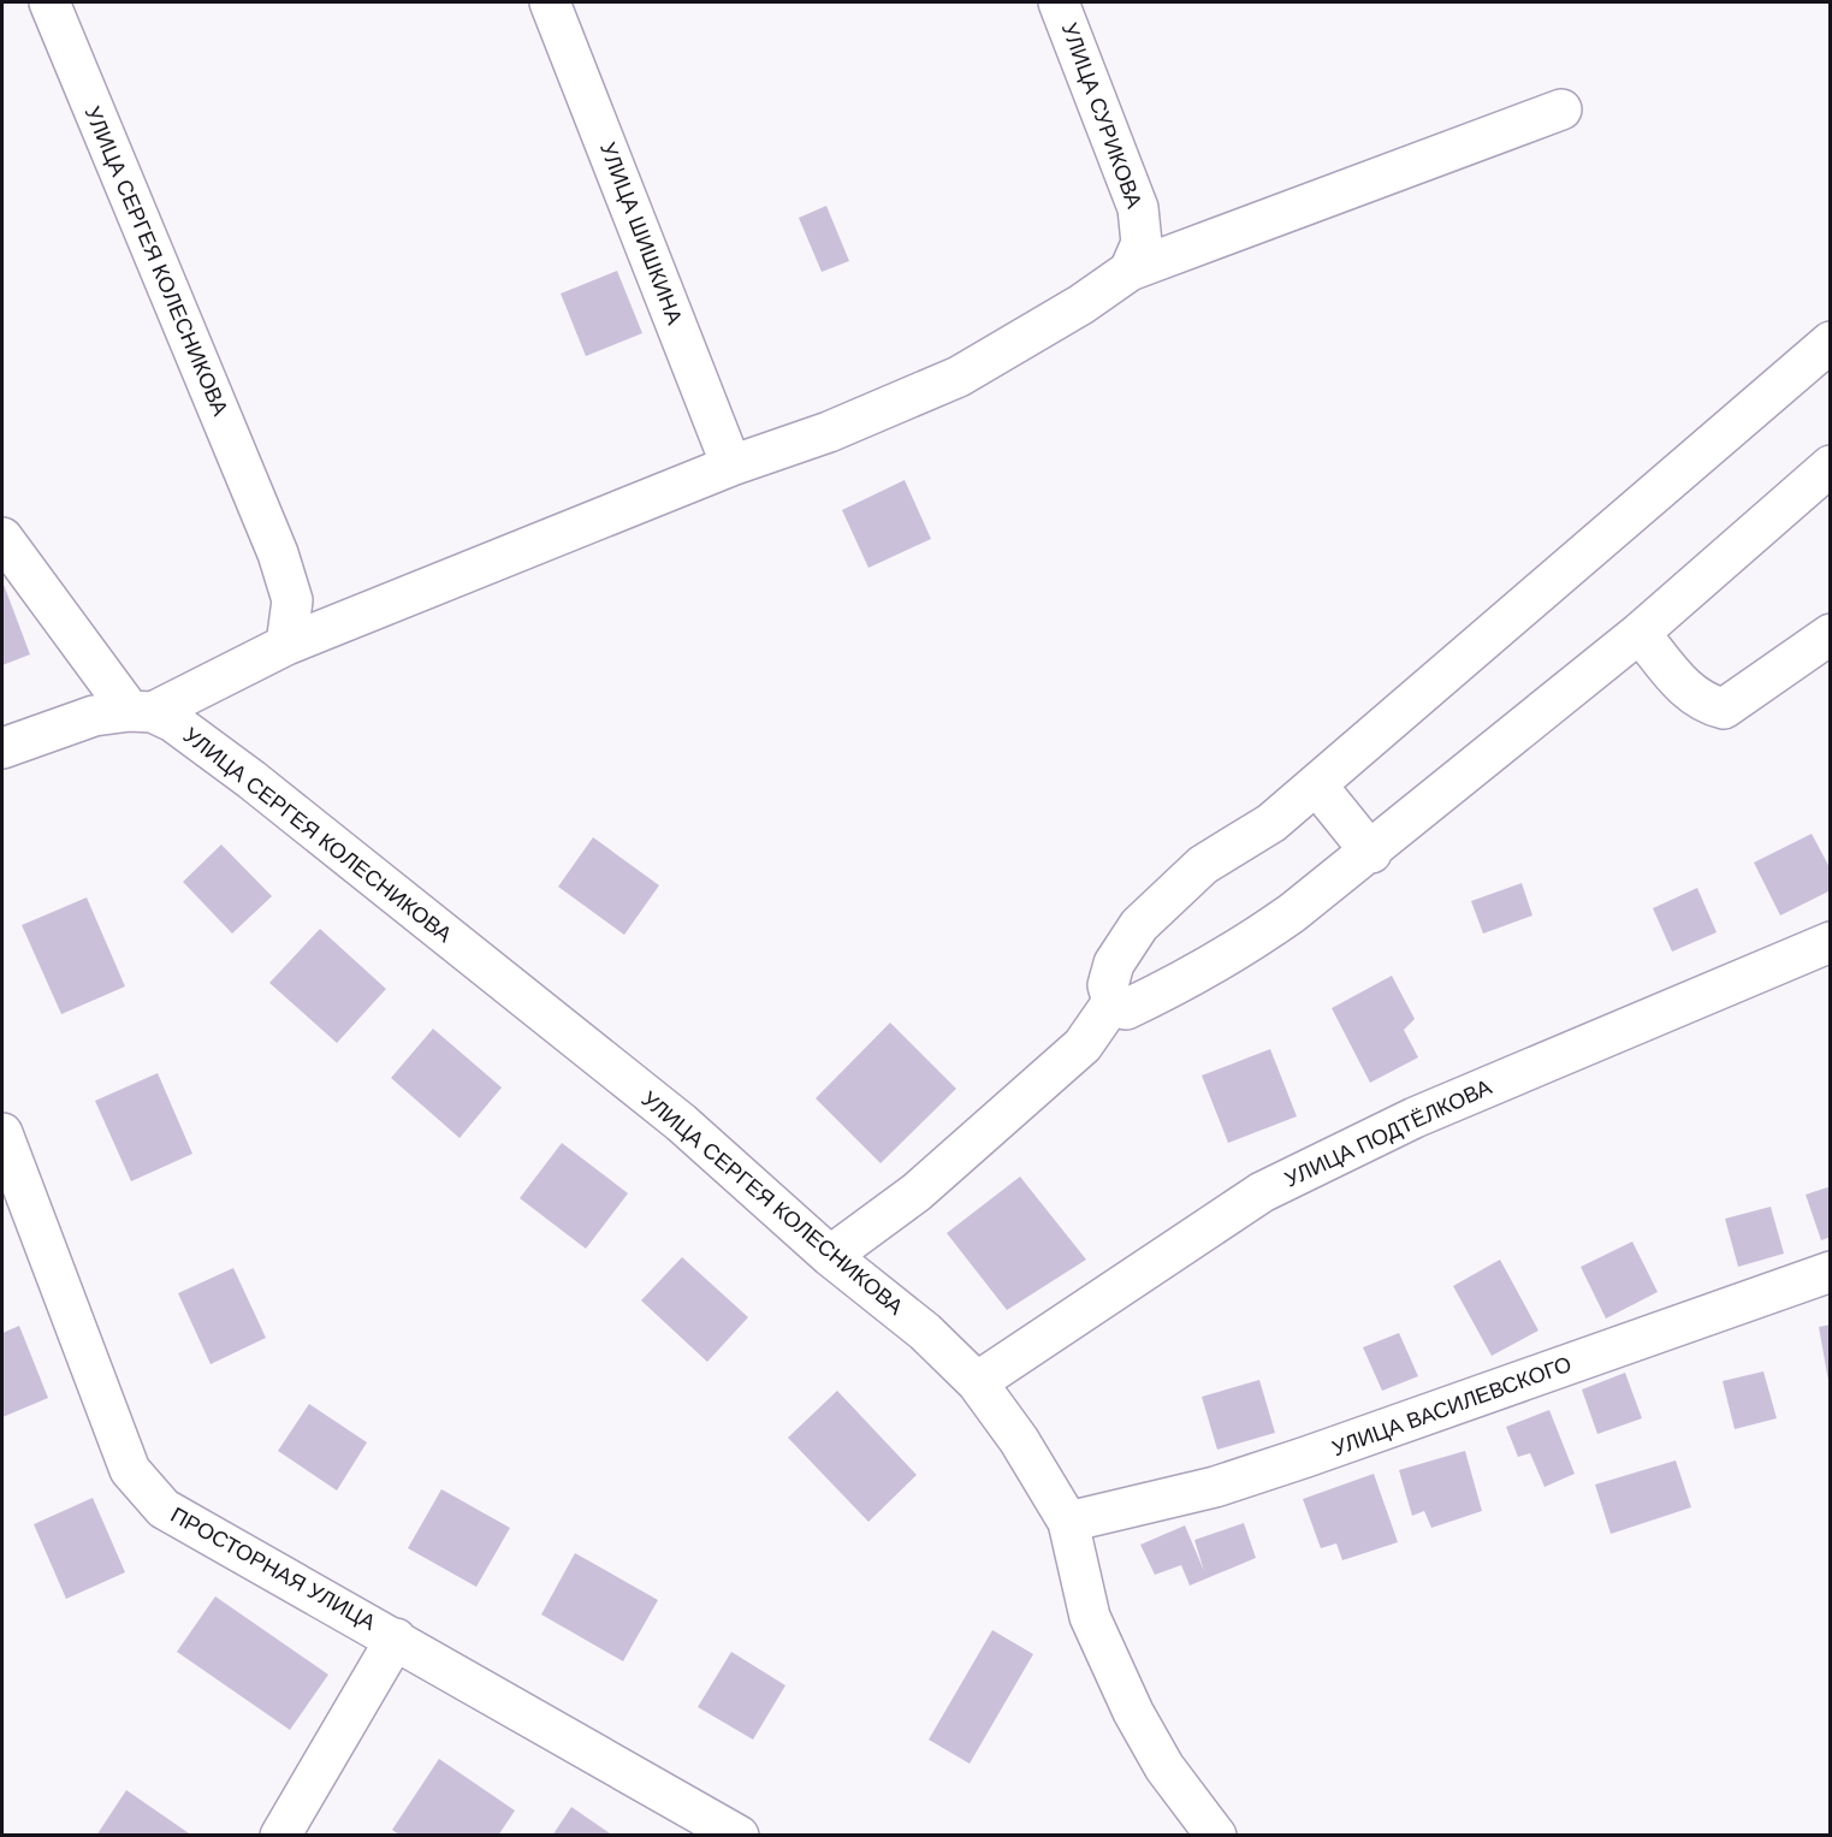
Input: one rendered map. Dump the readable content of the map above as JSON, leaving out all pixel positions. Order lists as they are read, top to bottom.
{
  "streets": {
    "street": [
      "УЛИЦА СУРИКОВА",
      "УЛИЦА ШИШКИНА",
      "УЛИЦА СЕРГЕЯ КОЛЕСНИКОВА",
      "УЛИЦА ПОДТЁЛКОВА",
      "УЛИЦА ВАСИЛЕВСКОГО",
      "ПРОСТОРНАЯ УЛИЦА"
    ]
  },
  "crossings": [
    ["УЛИЦА СЕРГЕЯ КОЛЕСНИКОВА", "УЛИЦА ПОДТЁЛКОВА"],
    ["УЛИЦА СЕРГЕЯ КОЛЕСНИКОВА", "УЛИЦА ВАСИЛЕВСКОГО"]
  ]
}
